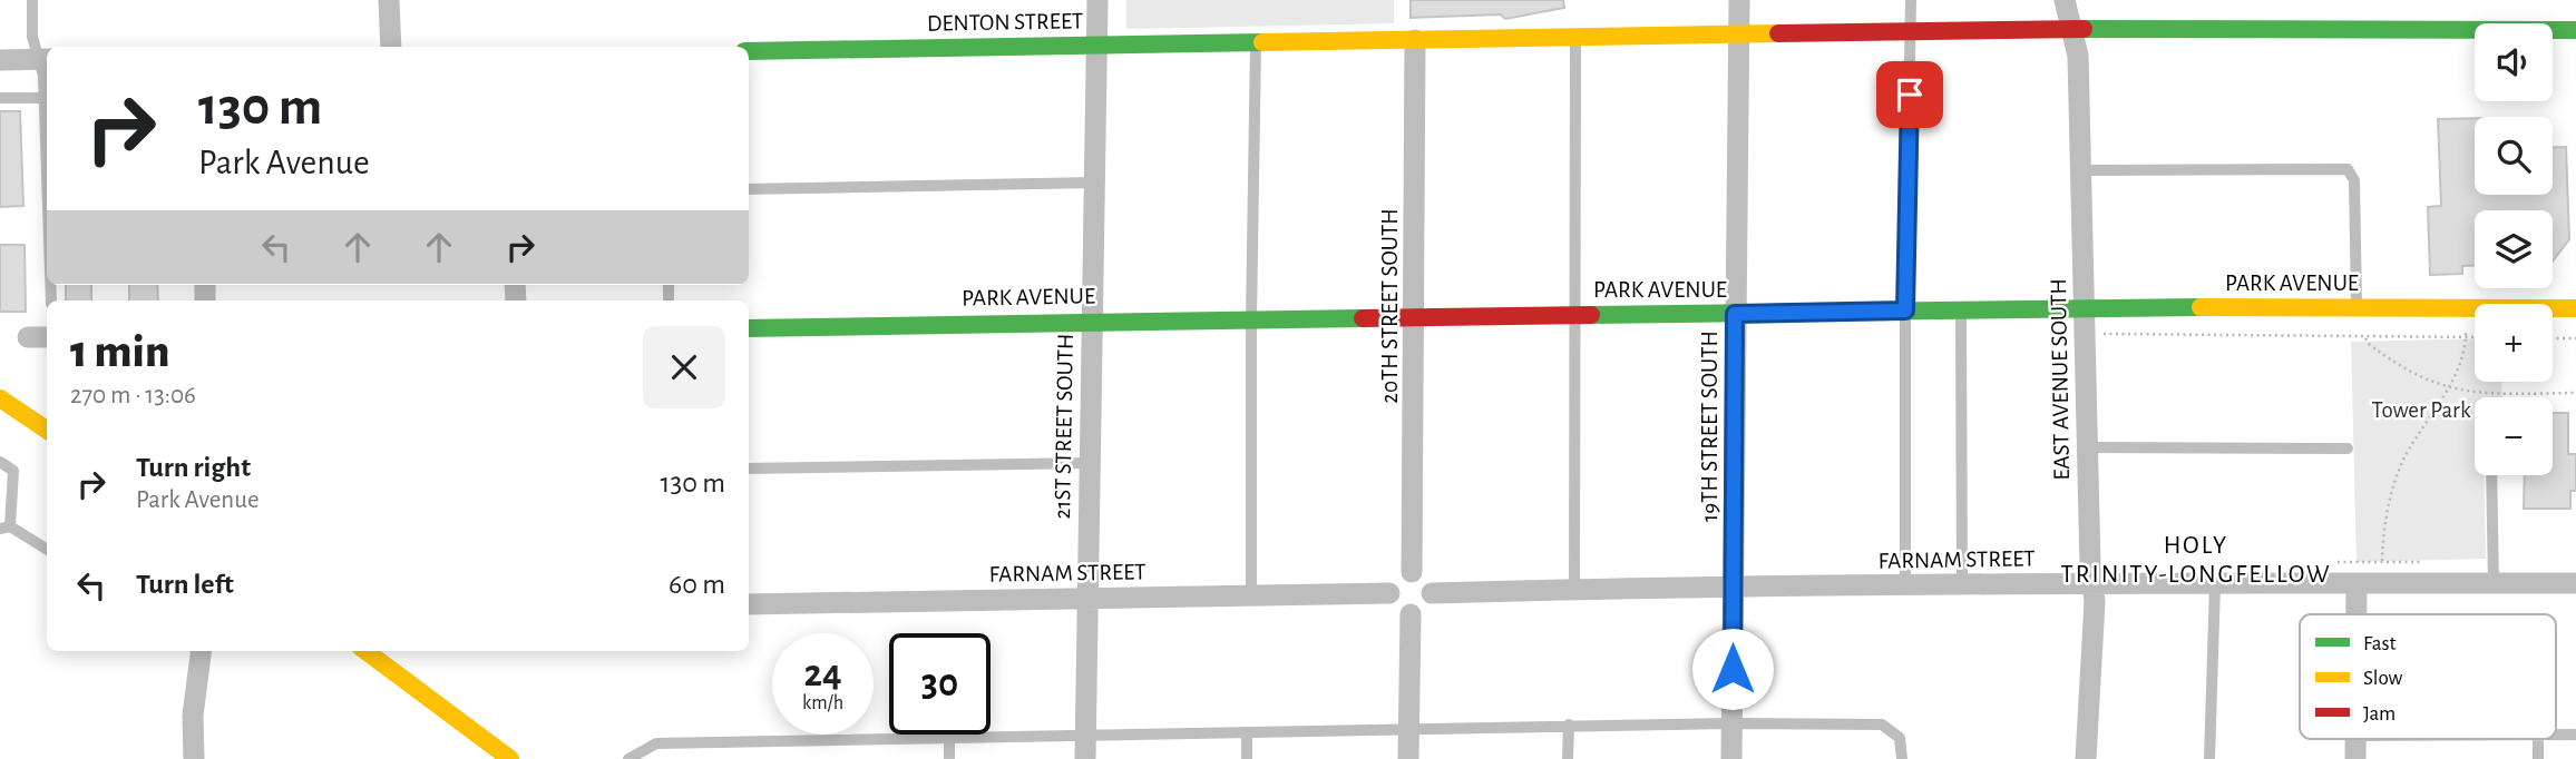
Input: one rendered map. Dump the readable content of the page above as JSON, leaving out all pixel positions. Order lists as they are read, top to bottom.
{
  "streets": {
    "street": [
      "DENTON STREET",
      "PARK AVENUE",
      "20TH STREET SOUTH",
      "EAST AVENUE SOUTH",
      "21ST STREET SOUTH",
      "19TH STREET SOUTH",
      "FARNAM STREET"
    ]
  },
  "crossings": [
    ["DENTON STREET", "20TH STREET SOUTH"],
    ["DENTON STREET", "EAST AVENUE SOUTH"],
    ["DENTON STREET", "21ST STREET SOUTH"],
    ["DENTON STREET", "19TH STREET SOUTH"],
    ["PARK AVENUE", "20TH STREET SOUTH"],
    ["PARK AVENUE", "EAST AVENUE SOUTH"],
    ["PARK AVENUE", "21ST STREET SOUTH"],
    ["PARK AVENUE", "19TH STREET SOUTH"],
    ["20TH STREET SOUTH", "FARNAM STREET"],
    ["EAST AVENUE SOUTH", "FARNAM STREET"],
    ["21ST STREET SOUTH", "FARNAM STREET"],
    ["19TH STREET SOUTH", "FARNAM STREET"]
  ],
  "districts": ["HOLY TRINITY-LONGFELLOW"],
  "parks": ["Tower Park"],
  "legend": ["Fast", "Slow", "Jam"],
  "page": {
    "map_buttons": ["+", "−"],
    "turn": ["130 m", "Park Avenue"],
    "heading": ["1 min", "270 m · 13:06"],
    "list": [
      {
        "name": "Turn right",
        "note": "Park Avenue",
        "value": "130 m"
      },
      {
        "name": "Turn left",
        "value": "60 m"
      }
    ],
    "speed": "24 km/h",
    "limit": "30"
  }
}
